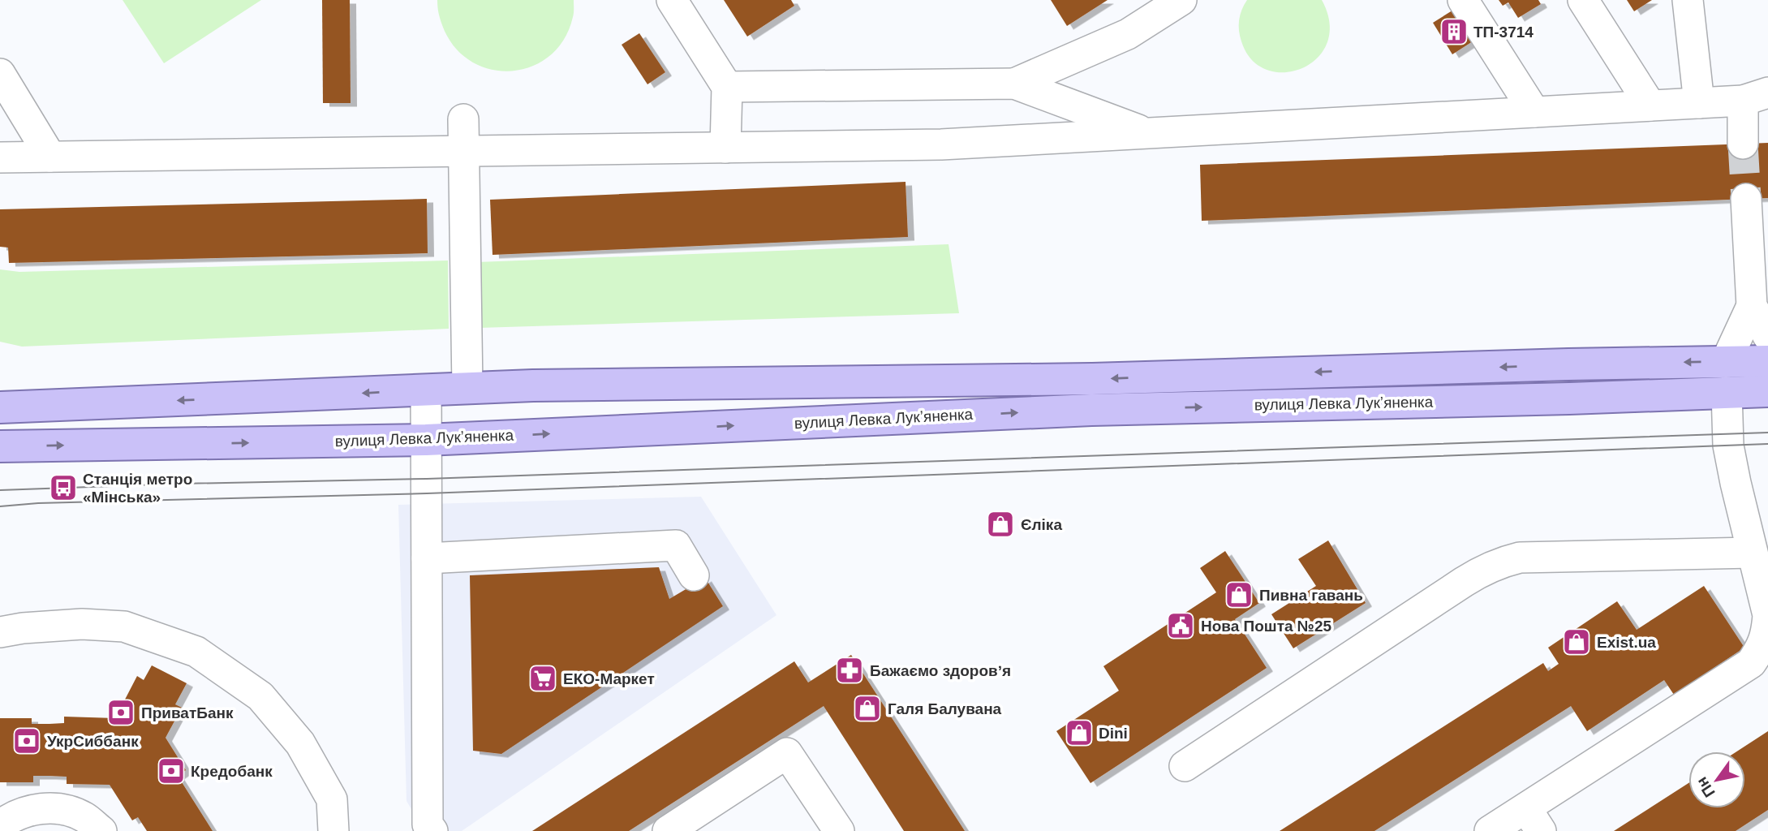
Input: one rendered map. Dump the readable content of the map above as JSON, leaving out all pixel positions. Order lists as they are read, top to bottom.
{
  "streets": {
    "main road": ["вулиця Левка Лукʼяненка"]
  },
  "places": {
    "building": ["ТП-3714"],
    "bus stop": ["Станція метро «Мінська»"],
    "shop": [
      "Єліка",
      "Пивна гавань",
      "Exist.ua",
      "Галя Балувана",
      "Dini"
    ],
    "public building": ["Нова Пошта №25"],
    "pharmacy": ["Бажаємо здоровʼя"],
    "supermarket": ["ЕКО-Маркет"],
    "bank": ["ПриватБанк", "УкрСиббанк", "Кредобанк"]
  },
  "north": "bottom left"
}
